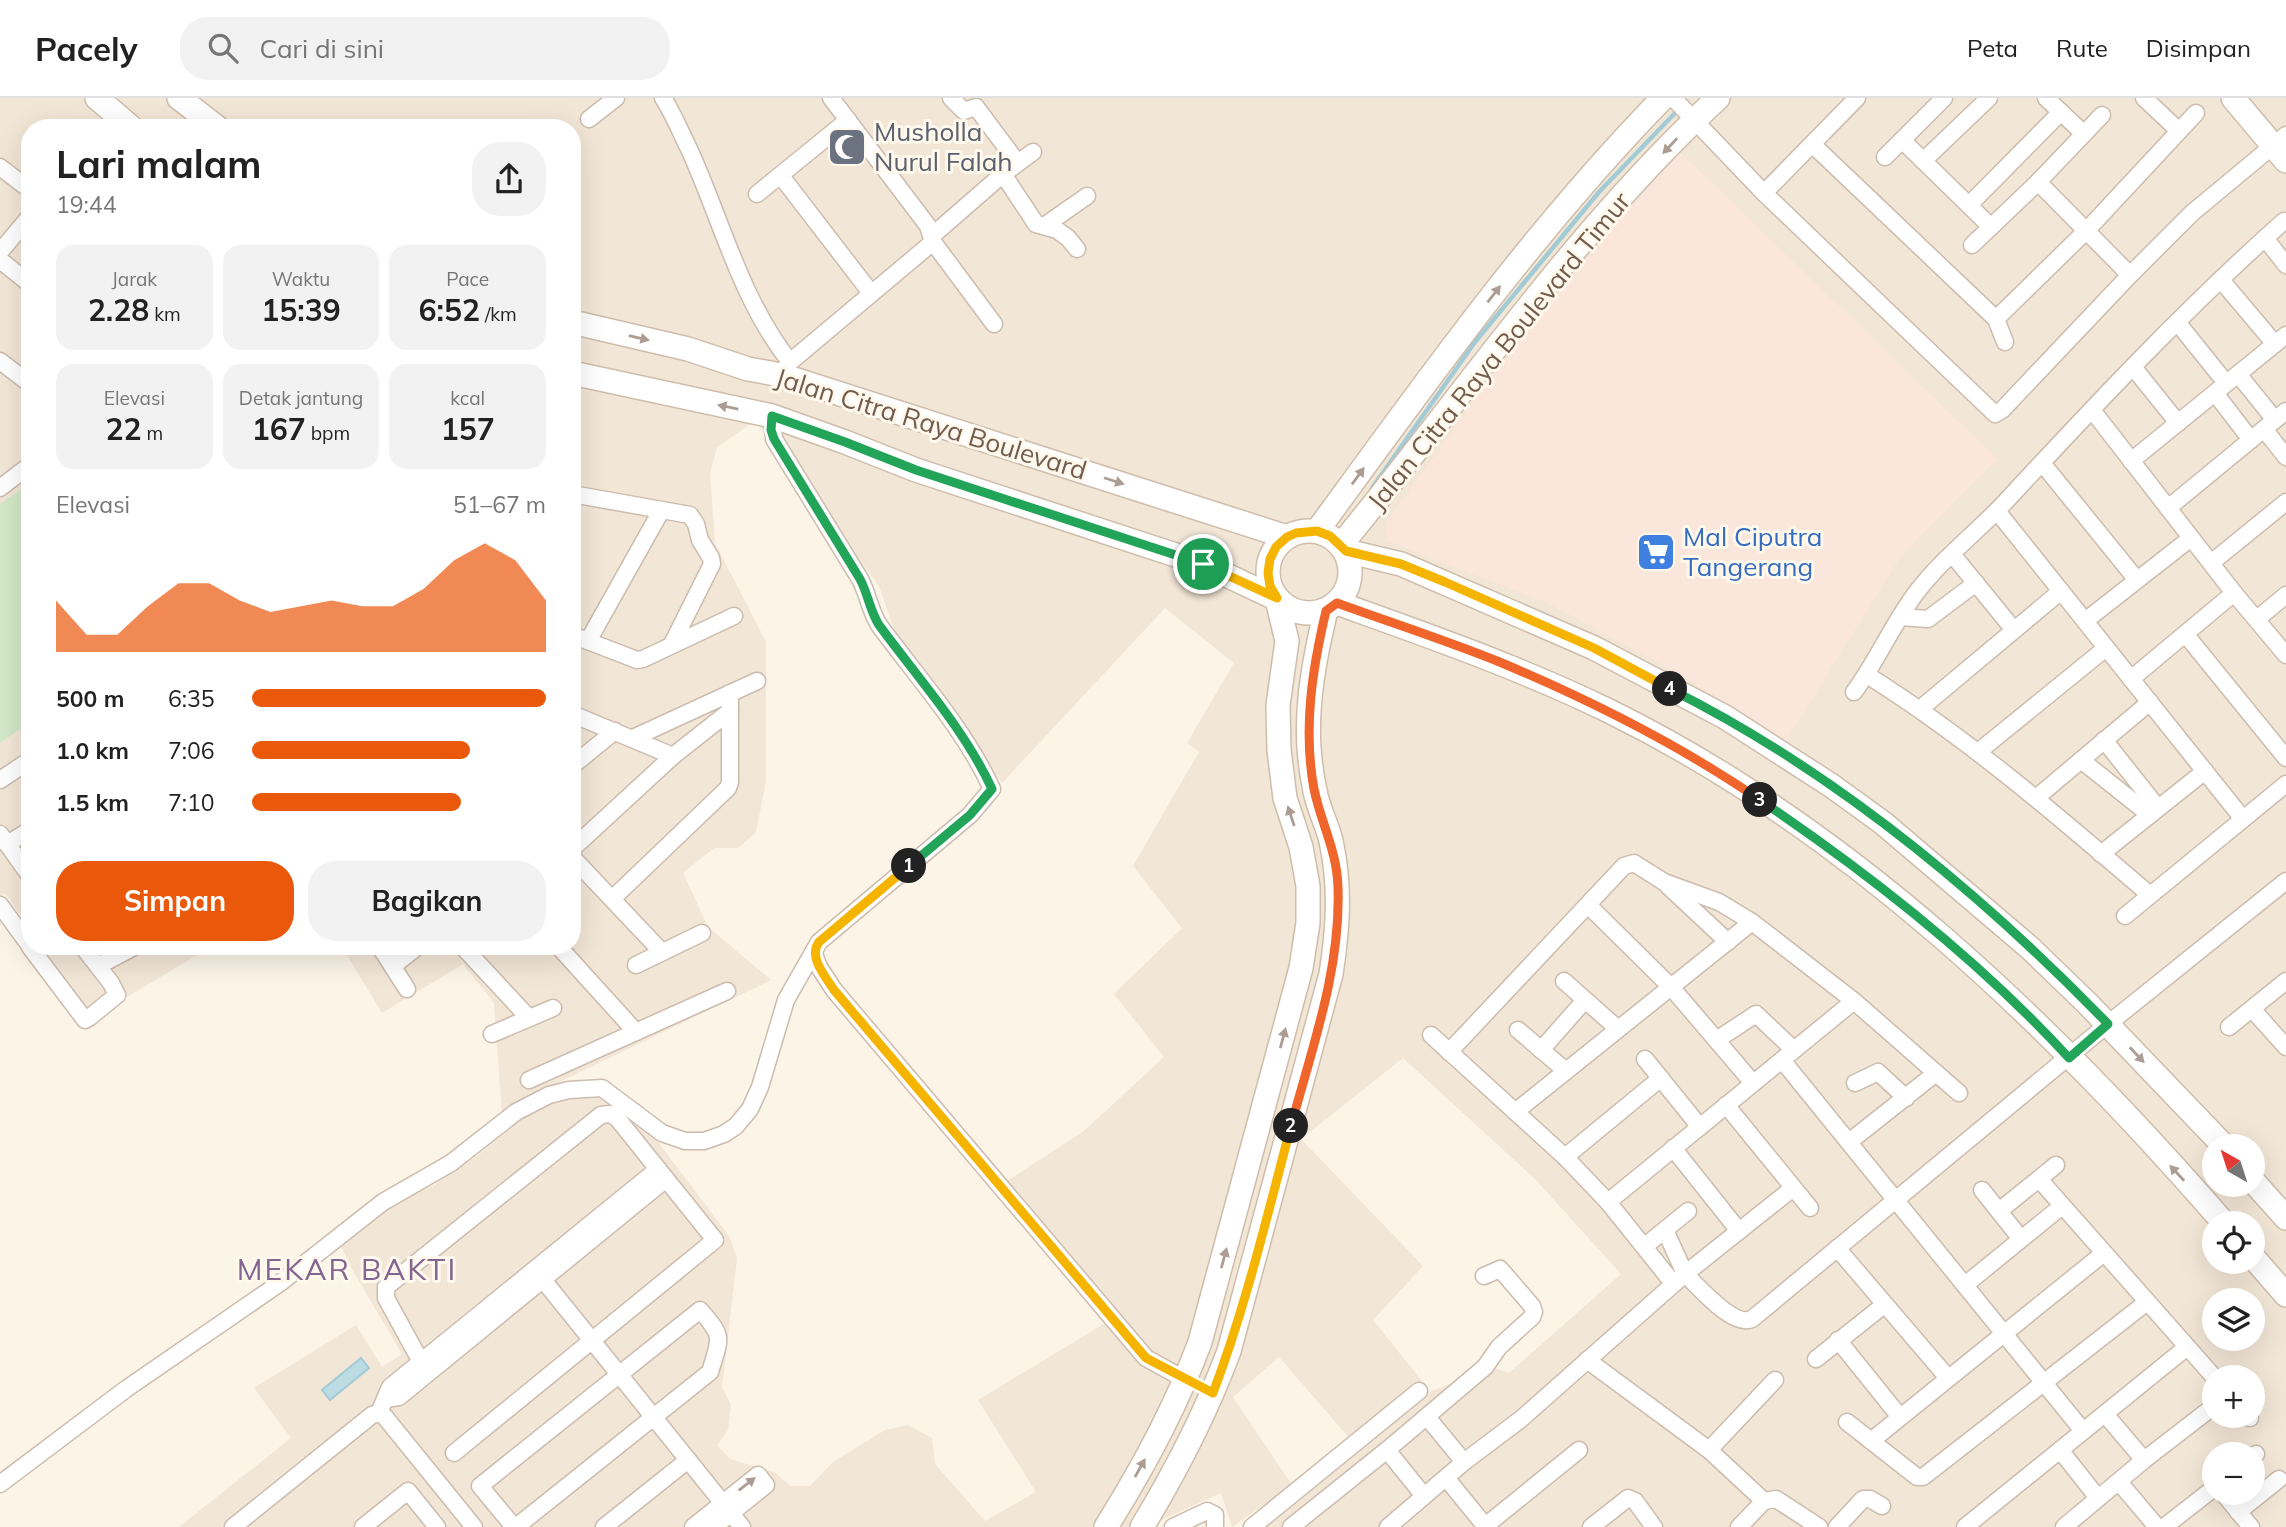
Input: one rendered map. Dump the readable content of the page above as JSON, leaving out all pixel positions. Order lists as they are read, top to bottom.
{
  "streets": {
    "main road": ["Jalan Citra Raya Boulevard Timur", "Jalan Citra Raya Boulevard"]
  },
  "crossings": [
    ["Jalan Citra Raya Boulevard Timur", "Jalan Citra Raya Boulevard"]
  ],
  "districts": ["MEKAR BAKTI"],
  "places": {
    "mosque": ["Musholla Nurul Falah"],
    "supermarket": ["Mal Ciputra Tangerang"]
  },
  "north": "top left",
  "page": {
    "header": "Pacely",
    "search": "Cari di sini",
    "nav": ["Peta", "Rute", "Disimpan"],
    "heading": ["Lari malam", "19:44"],
    "stats": [
      ["Jarak", "2.28 km"],
      ["Waktu", "15:39"],
      ["Pace", "6:52 /km"],
      ["Elevasi", "22 m"],
      ["Detak jantung", "167 bpm"],
      ["kcal", "157"]
    ],
    "chart": ["Elevasi", "51–67 m"],
    "pins": [
      "4",
      "3",
      "1",
      "2"
    ],
    "list": [
      {
        "name": "500 m",
        "note": "6:35"
      },
      {
        "name": "1.0 km",
        "note": "7:06"
      },
      {
        "name": "1.5 km",
        "note": "7:10"
      }
    ],
    "buttons": ["Simpan", "Bagikan"],
    "map_buttons": ["+", "−"]
  }
}
